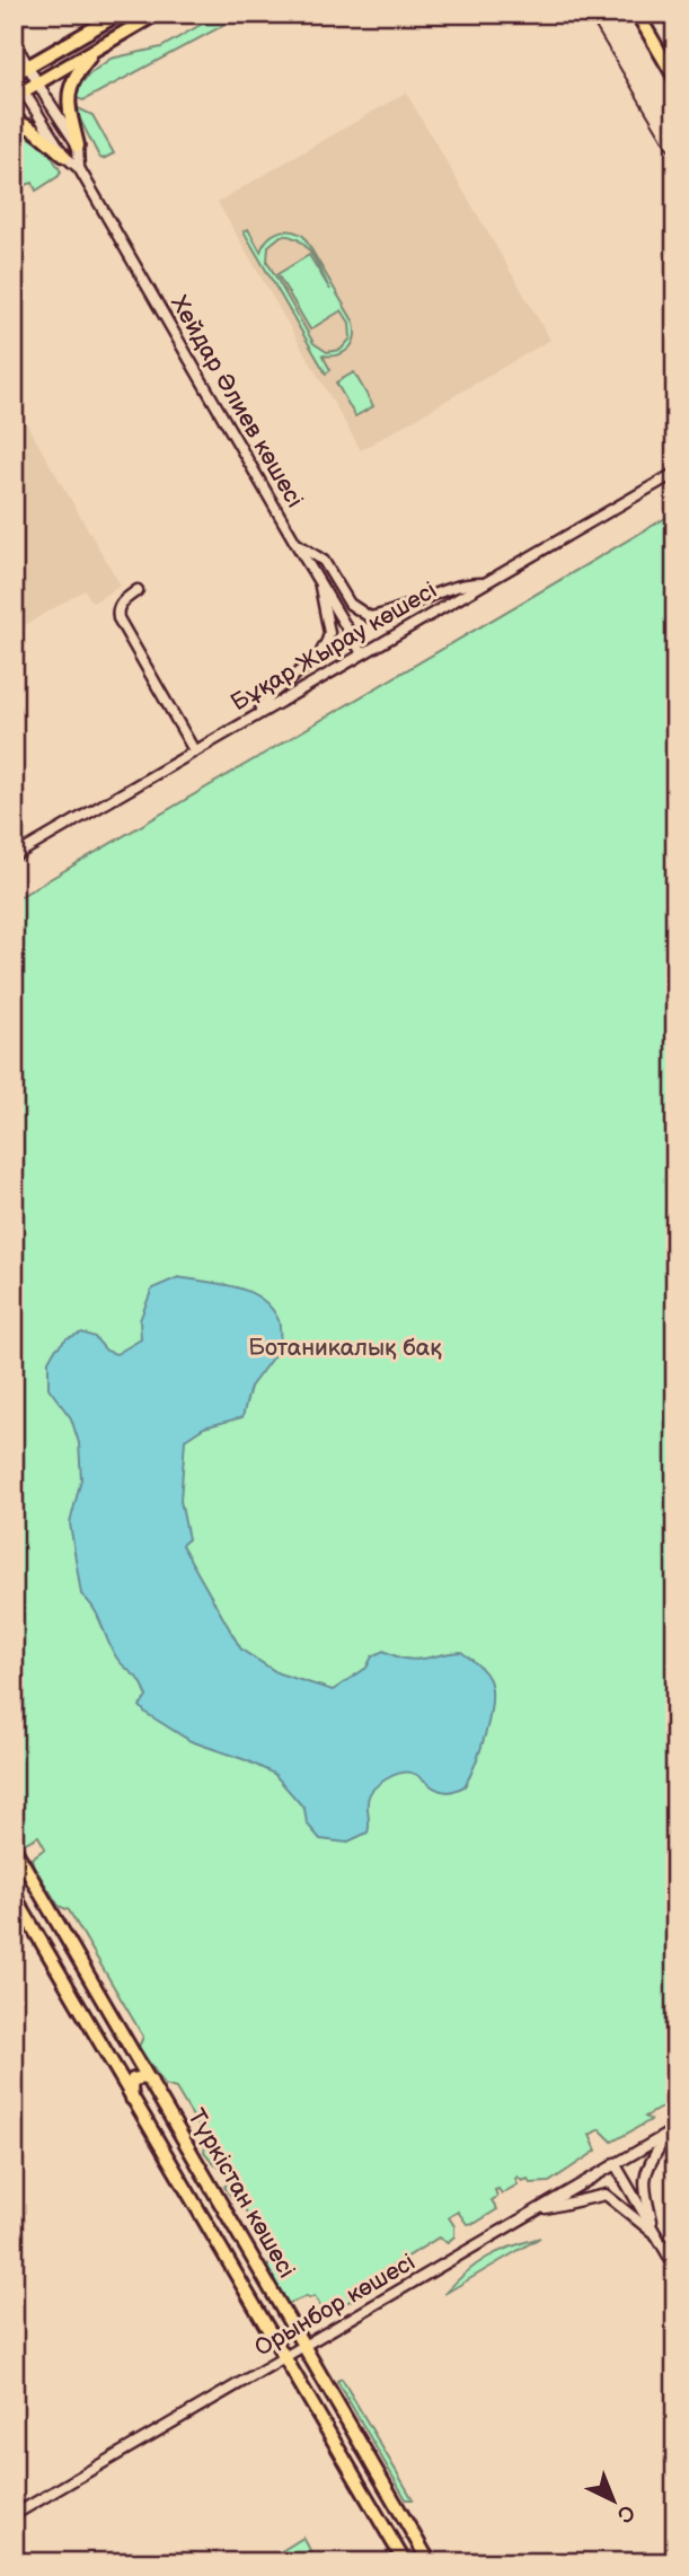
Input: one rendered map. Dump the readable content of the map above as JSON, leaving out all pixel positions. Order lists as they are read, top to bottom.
{
  "streets": {
    "main road": ["Түркістан көшесі"],
    "street": ["Хейдар Әлиев көшесі", "Бұқар Жырау көшесі", "Орынбор көшесі"]
  },
  "crossings": [
    ["Хейдар Әлиев көшесі", "Бұқар Жырау көшесі"],
    ["Түркістан көшесі", "Орынбор көшесі"]
  ],
  "parks": ["Ботаникалық бақ"],
  "north": "bottom right"
}
